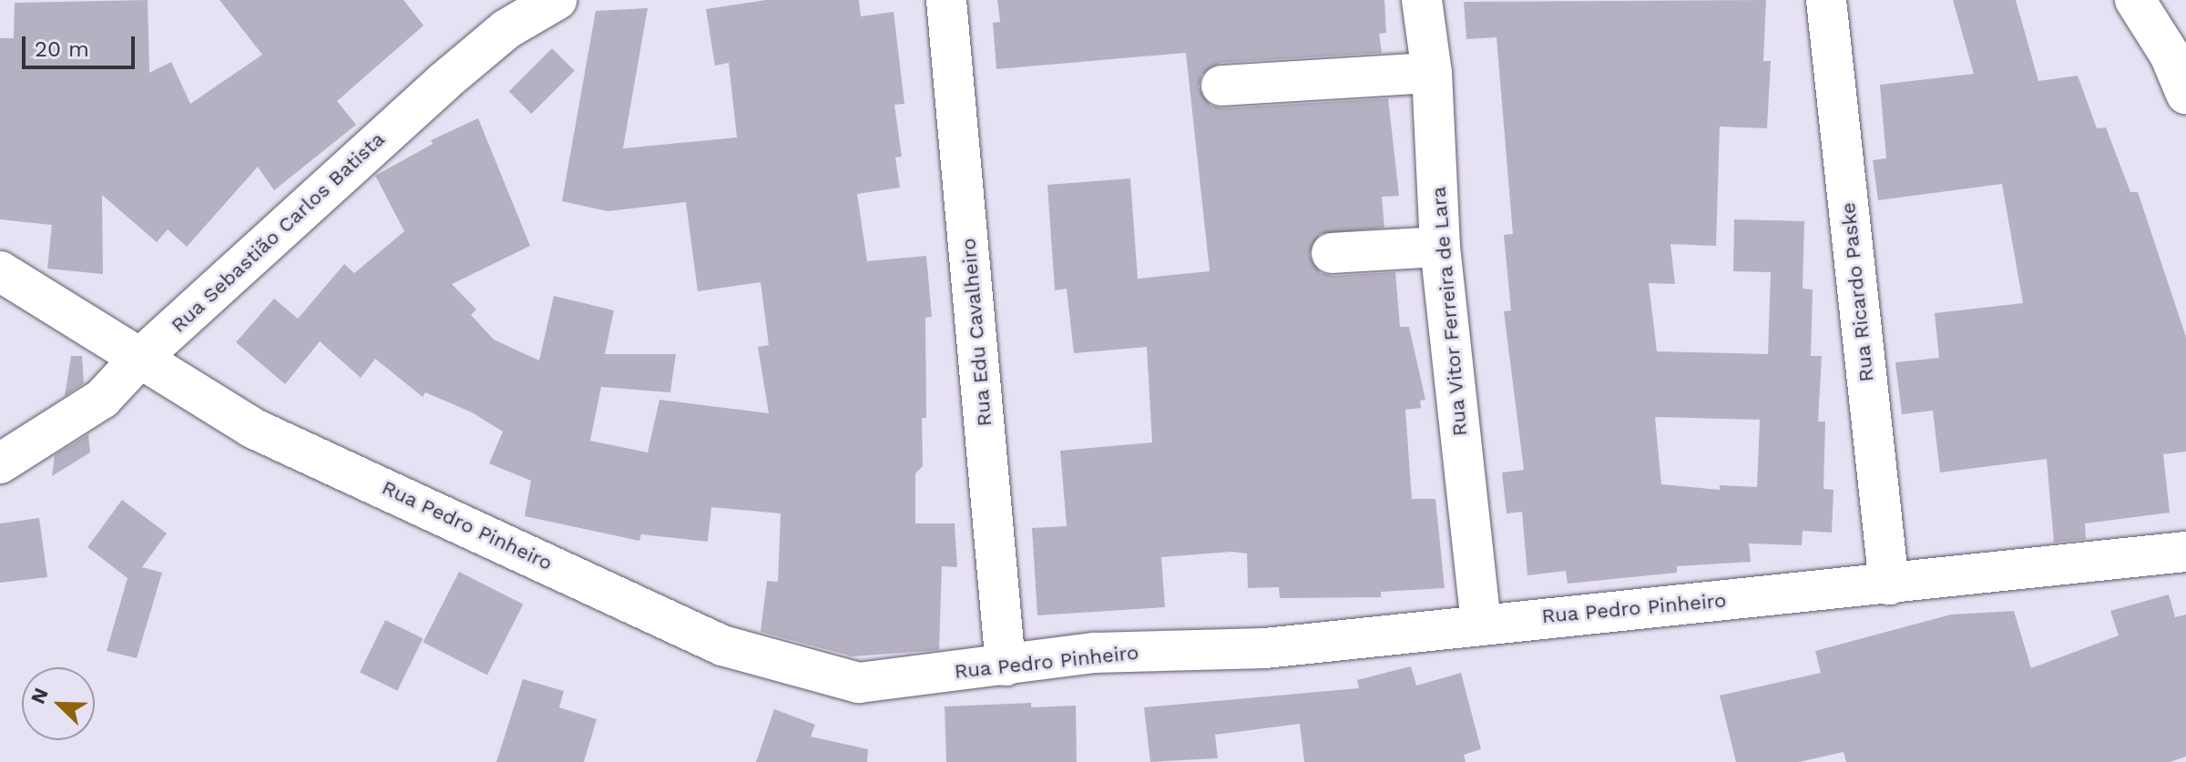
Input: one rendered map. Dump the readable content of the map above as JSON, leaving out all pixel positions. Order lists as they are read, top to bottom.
{
  "streets": {
    "street": [
      "Rua Sebastião Carlos Batista",
      "Rua Ricardo Paske",
      "Rua Vitor Ferreira de Lara",
      "Rua Edu Cavalheiro",
      "Rua Pedro Pinheiro"
    ]
  },
  "crossings": [
    ["Rua Sebastião Carlos Batista", "Rua Pedro Pinheiro"],
    ["Rua Ricardo Paske", "Rua Pedro Pinheiro"],
    ["Rua Vitor Ferreira de Lara", "Rua Pedro Pinheiro"],
    ["Rua Edu Cavalheiro", "Rua Pedro Pinheiro"]
  ],
  "scale_bar": "20 m",
  "north": "top left"
}
